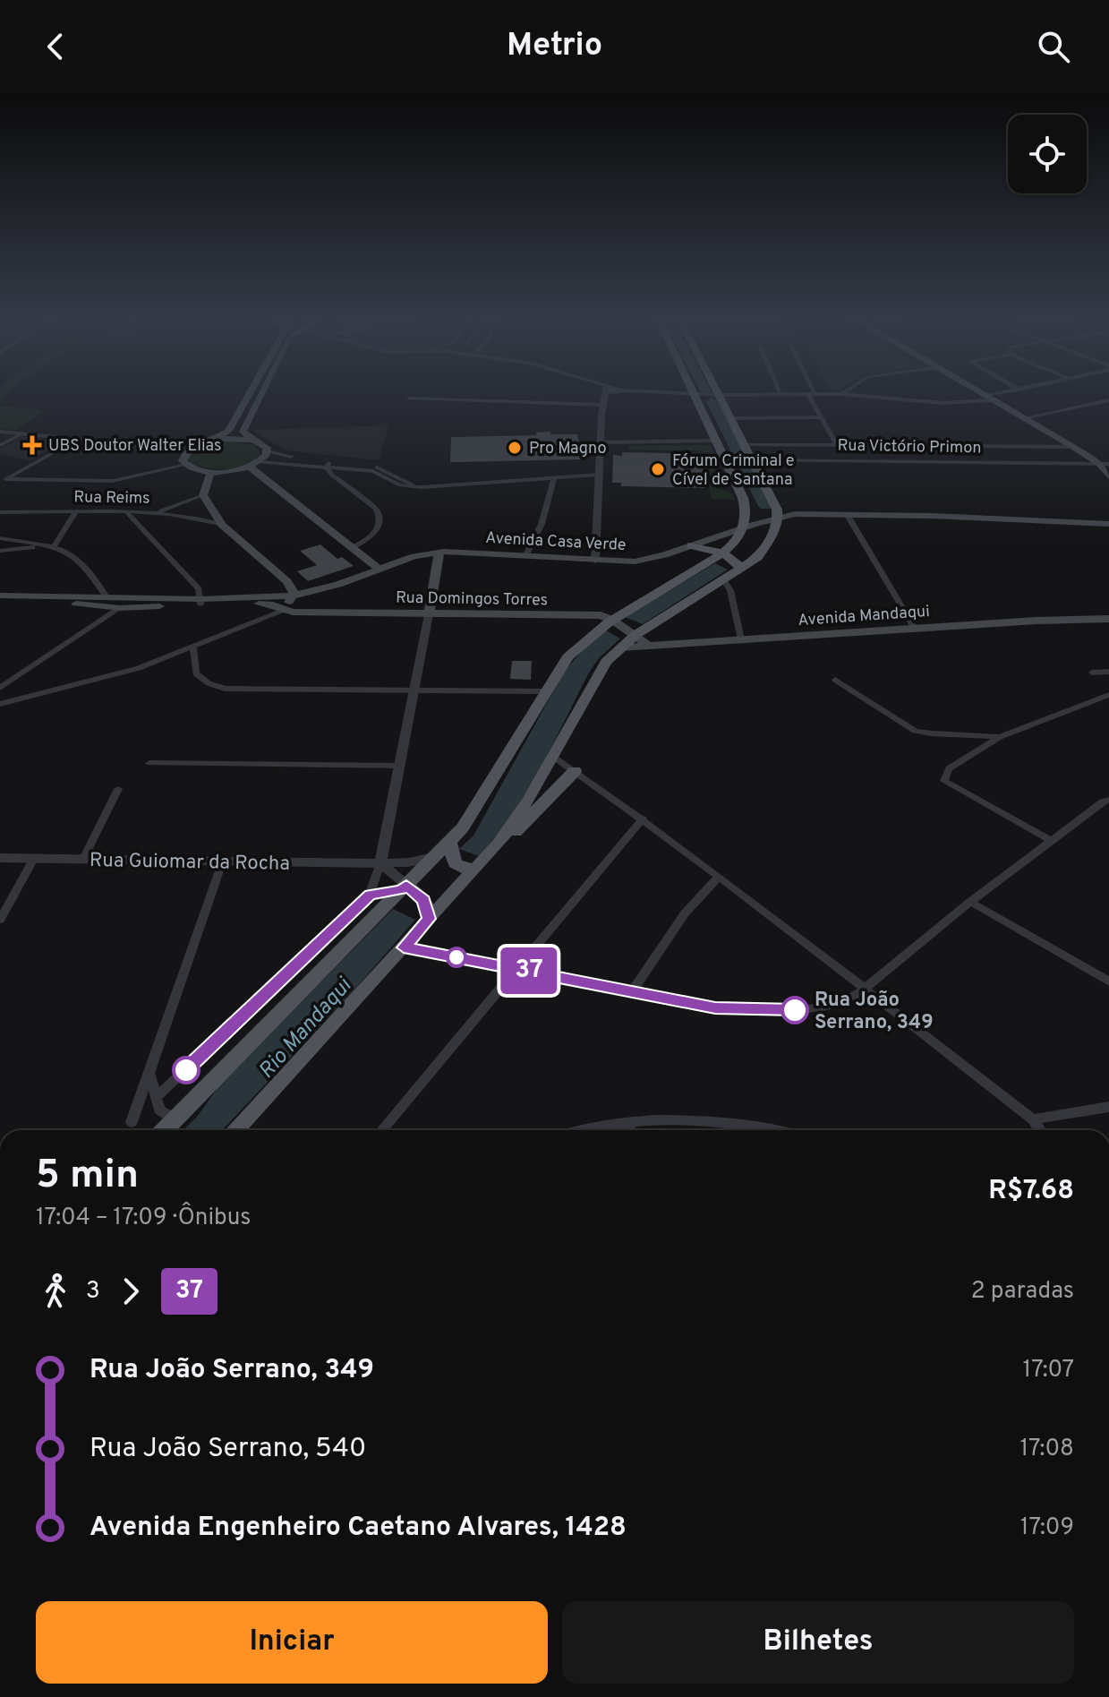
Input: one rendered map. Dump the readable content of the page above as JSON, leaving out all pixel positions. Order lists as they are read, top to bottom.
{
  "streets": {
    "main road": [
      "Rua Reims",
      "Avenida Casa Verde",
      "Rua Domingos Torres",
      "Avenida Mandaqui"
    ],
    "street": ["Rua Victório Primon", "Rua Guiomar da Rocha"]
  },
  "crossings": [
    ["Rua Reims", "Avenida Casa Verde"],
    ["Avenida Casa Verde", "Rua Domingos Torres"],
    ["Rua Domingos Torres", "Avenida Mandaqui"]
  ],
  "water": ["Rio Mandaqui"],
  "places": {
    "health": ["UBS Doutor Walter Elias"],
    "other": ["Pro Magno", "Fórum Criminal e Cível de Santana", "Rua João Serrano, 349"]
  },
  "lines": ["bus line 37"],
  "page": {
    "header": "Metrio",
    "on_map": "37",
    "heading": ["5 min", "17:04 – 17:09 · Ônibus", "R$7.68"],
    "legs": ["3", "37", "2 paradas"],
    "list": [
      {
        "name": "Rua João Serrano, 349",
        "value": "17:07"
      },
      {
        "name": "Rua João Serrano, 540",
        "value": "17:08"
      },
      {
        "name": "Avenida Engenheiro Caetano Alvares, 1428",
        "value": "17:09"
      }
    ],
    "buttons": ["Iniciar", "Bilhetes"]
  }
}
